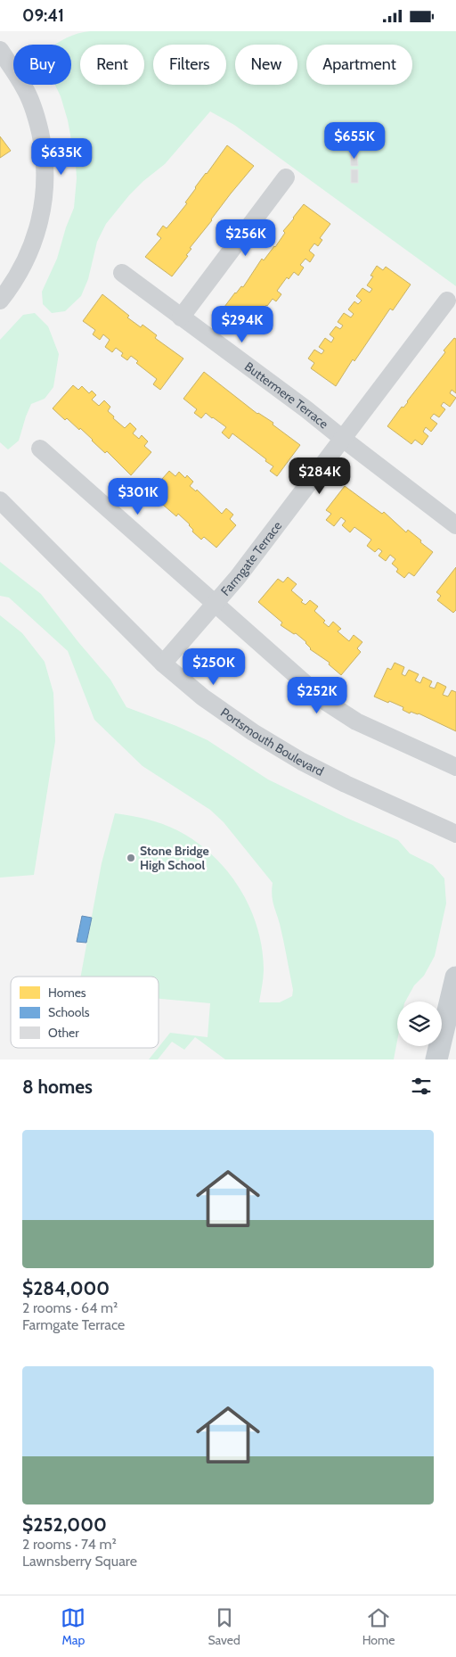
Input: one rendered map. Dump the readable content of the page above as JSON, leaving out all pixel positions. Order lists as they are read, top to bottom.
{
  "streets": {
    "street": ["Buttermere Terrace", "Farmgate Terrace", "Portsmouth Boulevard"]
  },
  "crossings": [
    ["Buttermere Terrace", "Farmgate Terrace"],
    ["Farmgate Terrace", "Portsmouth Boulevard"]
  ],
  "places": ["Stone Bridge High School"],
  "legend": ["Homes", "Schools", "Other"],
  "page": {
    "status": "09:41",
    "chip": [
      "Buy",
      "Rent",
      "Filters",
      "New",
      "Apartment"
    ],
    "price": [
      "$655K",
      "$635K",
      "$256K",
      "$294K",
      "$284K",
      "$301K",
      "$250K",
      "$252K"
    ],
    "heading": "8 homes",
    "list": [
      {
        "name": "$284,000",
        "note": "2 rooms · 64 m² · Farmgate Terrace"
      },
      {
        "name": "$252,000",
        "note": "2 rooms · 74 m² · Lawnsberry Square"
      }
    ],
    "tabs": ["Map", "Saved", "Home"]
  }
}
